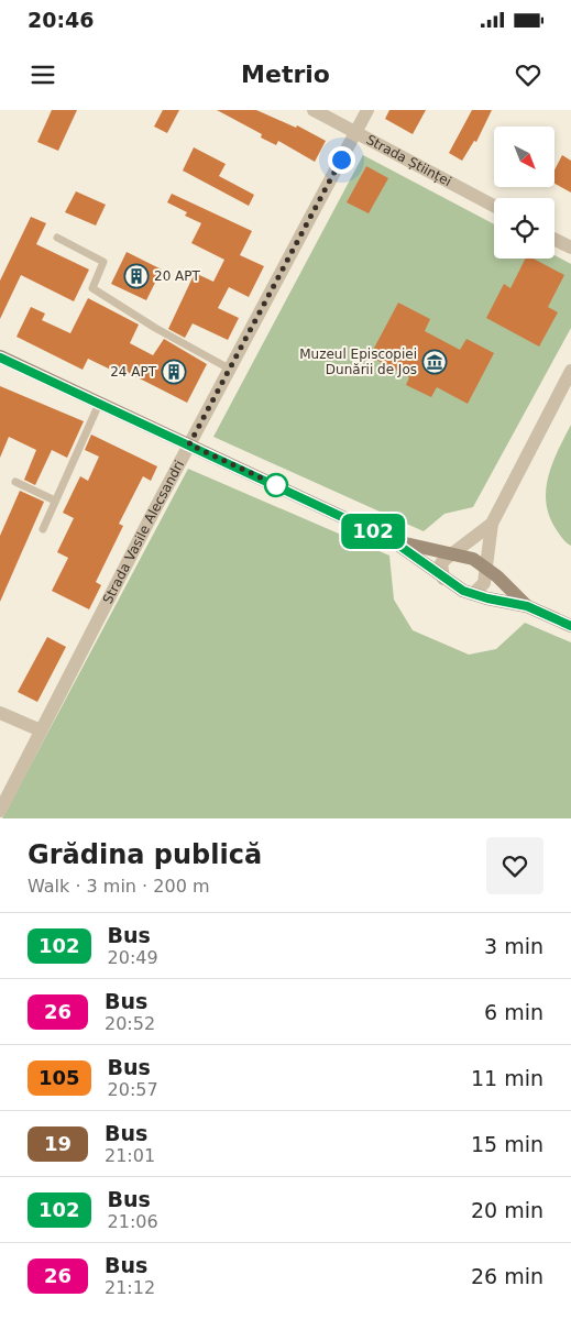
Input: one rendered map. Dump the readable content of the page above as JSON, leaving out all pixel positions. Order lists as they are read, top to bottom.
{
  "streets": {
    "street": ["Strada Științei", "Strada Vasile Alecsandri"]
  },
  "crossings": [
    ["Strada Științei", "Strada Vasile Alecsandri"]
  ],
  "places": {
    "building": ["20 APT", "24 APT"],
    "museum": ["Muzeul Episcopiei Dunării de Jos"]
  },
  "lines": ["bus line 102"],
  "north": "bottom right",
  "page": {
    "status": "20:46",
    "header": "Metrio",
    "on_map": "102",
    "heading": ["Grădina publică", "Walk · 3 min · 200 m"],
    "list": [
      {
        "mark": "102",
        "name": "Bus",
        "note": "20:49",
        "value": "3 min"
      },
      {
        "mark": "26",
        "name": "Bus",
        "note": "20:52",
        "value": "6 min"
      },
      {
        "mark": "105",
        "name": "Bus",
        "note": "20:57",
        "value": "11 min"
      },
      {
        "mark": "19",
        "name": "Bus",
        "note": "21:01",
        "value": "15 min"
      },
      {
        "mark": "102",
        "name": "Bus",
        "note": "21:06",
        "value": "20 min"
      },
      {
        "mark": "26",
        "name": "Bus",
        "note": "21:12",
        "value": "26 min"
      }
    ]
  }
}
